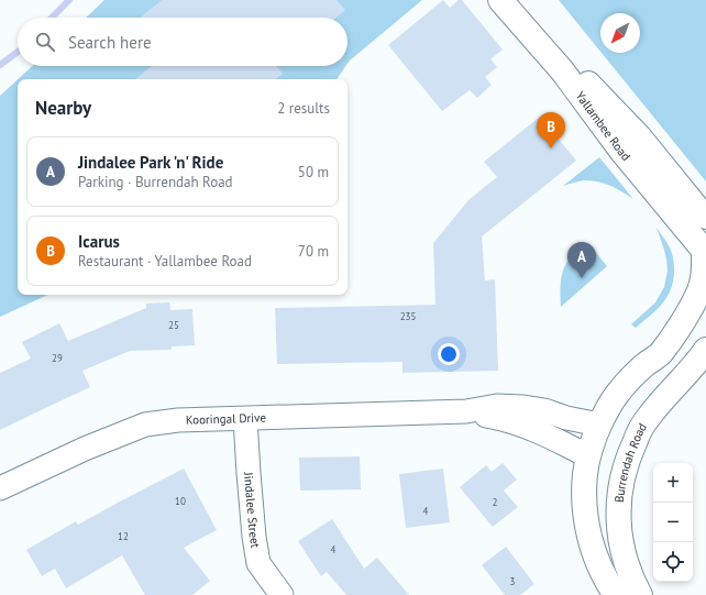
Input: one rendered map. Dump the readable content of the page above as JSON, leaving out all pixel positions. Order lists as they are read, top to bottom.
{
  "streets": {
    "street": [
      "Yallambee Road",
      "Kooringal Drive",
      "Burrendah Road",
      "Jindalee Street"
    ]
  },
  "crossings": [
    ["Kooringal Drive", "Jindalee Street"]
  ],
  "house_numbers": [
    "235",
    "25",
    "29",
    "10",
    "2",
    "4",
    "12",
    "4",
    "3"
  ],
  "north": "bottom left",
  "page": {
    "search": "Search here",
    "heading": ["Nearby", "2 results"],
    "pins": ["B", "A"],
    "list": [
      {
        "mark": "A",
        "name": "Jindalee Park 'n' Ride",
        "note": "Parking · Burrendah Road",
        "value": "50 m"
      },
      {
        "mark": "B",
        "name": "Icarus",
        "note": "Restaurant · Yallambee Road",
        "value": "70 m"
      }
    ],
    "map_buttons": ["+", "−"]
  }
}
